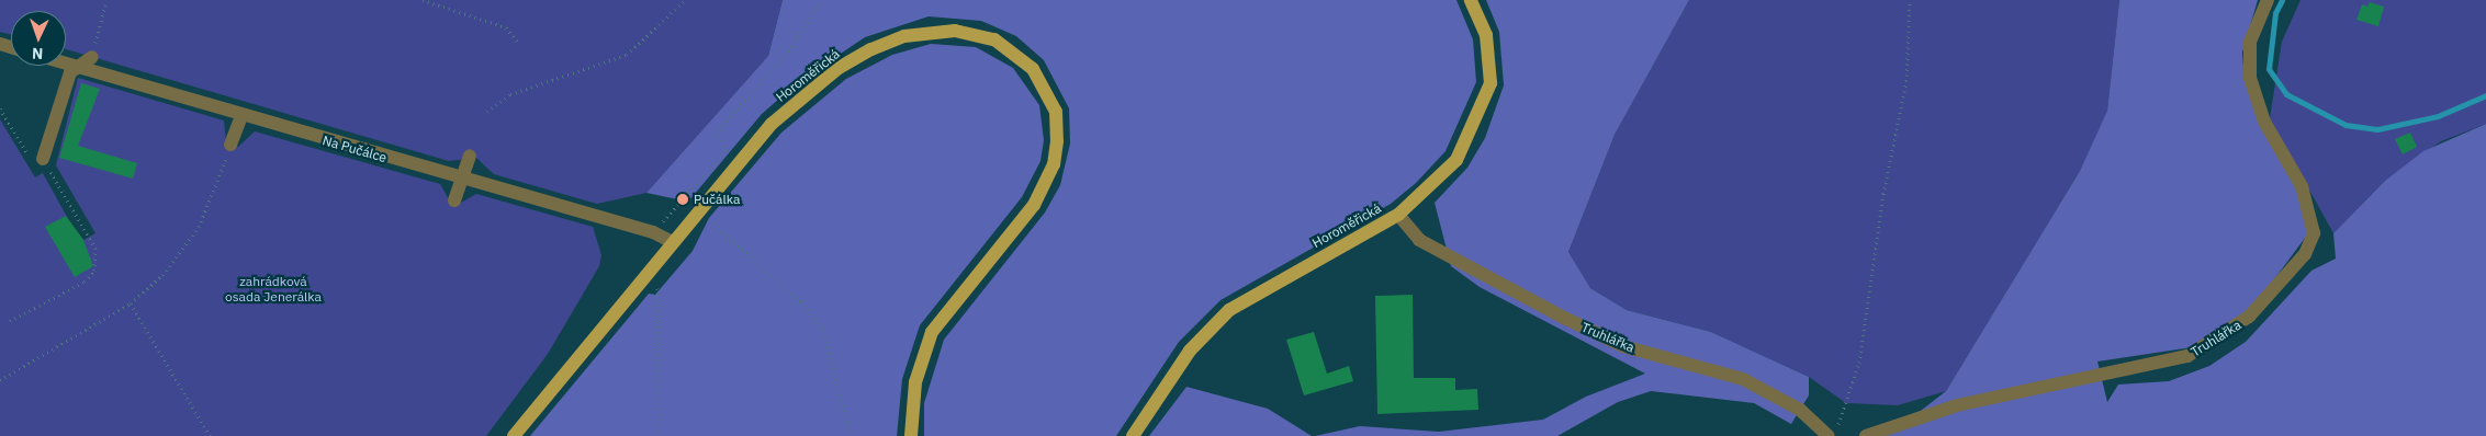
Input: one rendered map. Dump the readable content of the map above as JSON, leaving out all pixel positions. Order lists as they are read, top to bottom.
{
  "streets": {
    "main road": ["Horoměřická"],
    "street": ["Na Pučálce", "Truhlářka"]
  },
  "crossings": [
    ["Horoměřická", "Na Pučálce"],
    ["Horoměřická", "Truhlářka"]
  ],
  "parks": ["zahrádková osada Jenerálka"],
  "places": ["Pučálka"],
  "north": "bottom"
}
